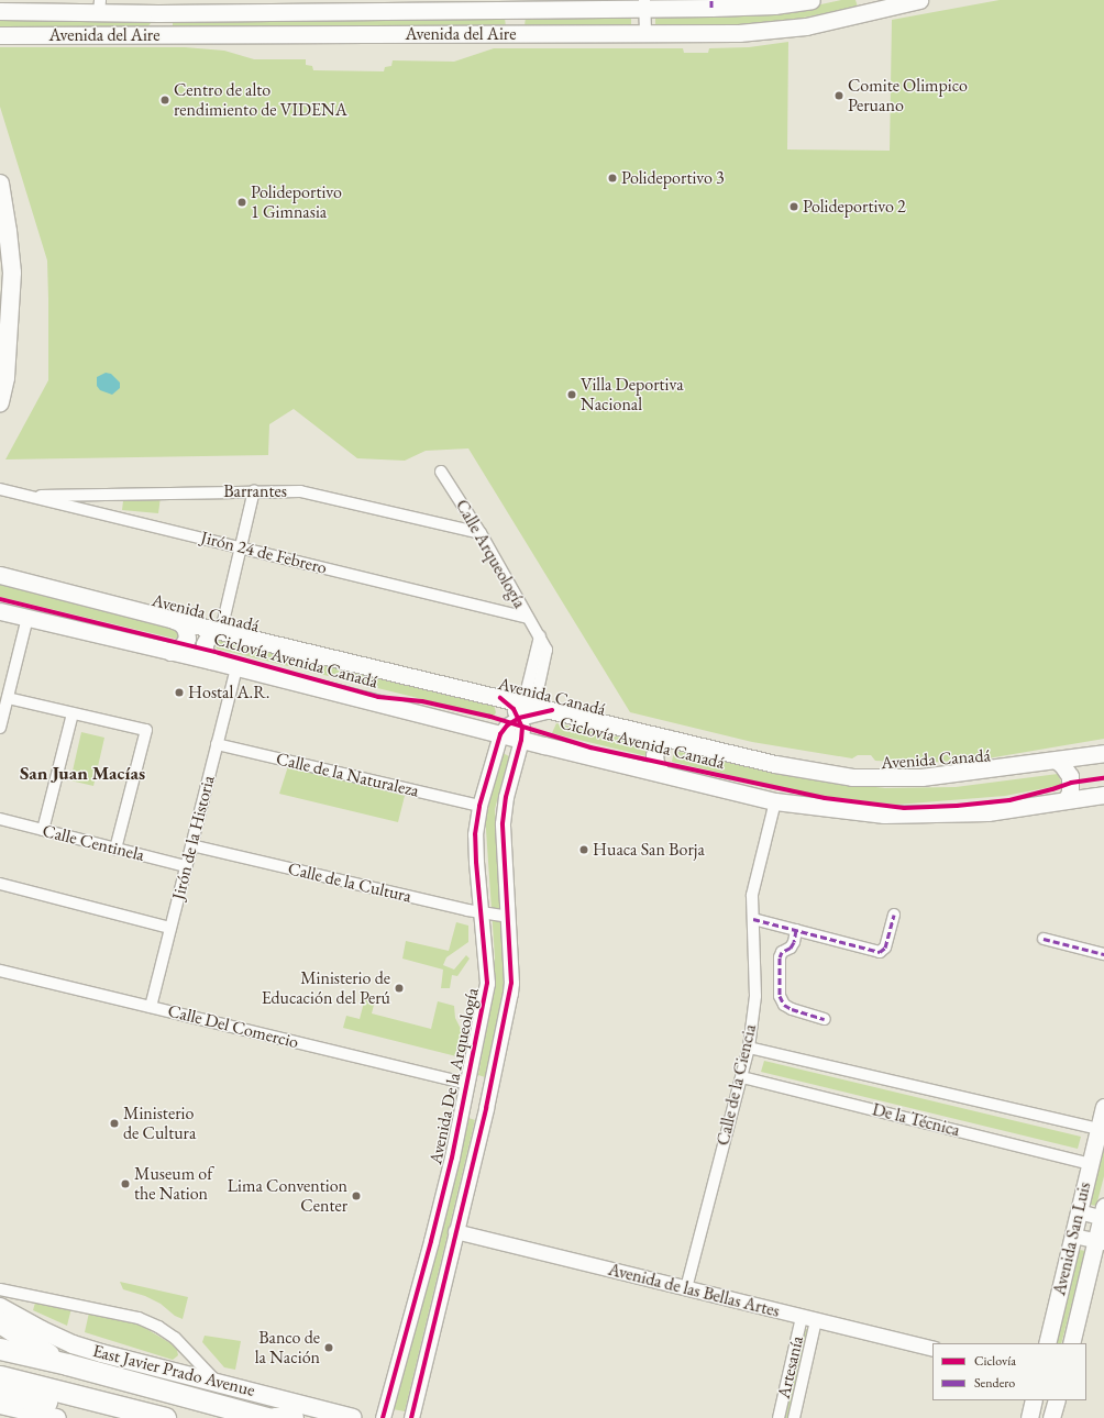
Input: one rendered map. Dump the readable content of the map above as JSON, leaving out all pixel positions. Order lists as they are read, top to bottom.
{
  "streets": {
    "highway": ["East Javier Prado Avenue"],
    "main road": ["Avenida del Aire", "Avenida Canadá", "Avenida San Luis"],
    "street": [
      "Barrantes",
      "Jirón 24 de Febrero",
      "Calle Arqueología",
      "Calle de la Naturaleza",
      "Jirón de la Historia",
      "Calle Centinela",
      "Calle de la Cultura",
      "Calle Del Comercio",
      "Avenida De la Arqueología",
      "Calle de la Ciencia",
      "De la Técnica",
      "Avenida de las Bellas Artes",
      "Artesanía"
    ],
    "cycle path": ["Ciclovía Avenida Canadá"]
  },
  "crossings": [
    ["Barrantes", "Jirón 24 de Febrero"],
    ["Barrantes", "Calle Arqueología"],
    ["Jirón 24 de Febrero", "Calle Arqueología"],
    ["Calle Arqueología", "Avenida Canadá"],
    ["Calle Arqueología", "Avenida De la Arqueología"],
    ["Avenida Canadá", "Avenida De la Arqueología"],
    ["Calle de la Naturaleza", "Jirón de la Historia"],
    ["Calle de la Naturaleza", "Avenida De la Arqueología"],
    ["Jirón de la Historia", "Calle Centinela"],
    ["Jirón de la Historia", "Calle de la Cultura"],
    ["Jirón de la Historia", "Calle Del Comercio"],
    ["Calle de la Cultura", "Avenida De la Arqueología"],
    ["Calle Del Comercio", "Avenida De la Arqueología"],
    ["Avenida De la Arqueología", "Avenida de las Bellas Artes"],
    ["Calle de la Ciencia", "De la Técnica"],
    ["Calle de la Ciencia", "Avenida de las Bellas Artes"],
    ["De la Técnica", "Avenida San Luis"],
    ["Avenida de las Bellas Artes", "Artesanía"]
  ],
  "districts": ["San Juan Macías"],
  "places": [
    "Comite Olimpico Peruano",
    "Centro de alto rendimiento de VIDENA",
    "Polideportivo 3",
    "Polideportivo 1 Gimnasia",
    "Polideportivo 2",
    "Villa Deportiva Nacional",
    "Hostal A.R.",
    "Huaca San Borja",
    "Ministerio de Educación del Perú",
    "Ministerio de Cultura",
    "Museum of the Nation",
    "Lima Convention Center",
    "Banco de la Nación"
  ],
  "legend": ["Ciclovía", "Sendero"]
}
